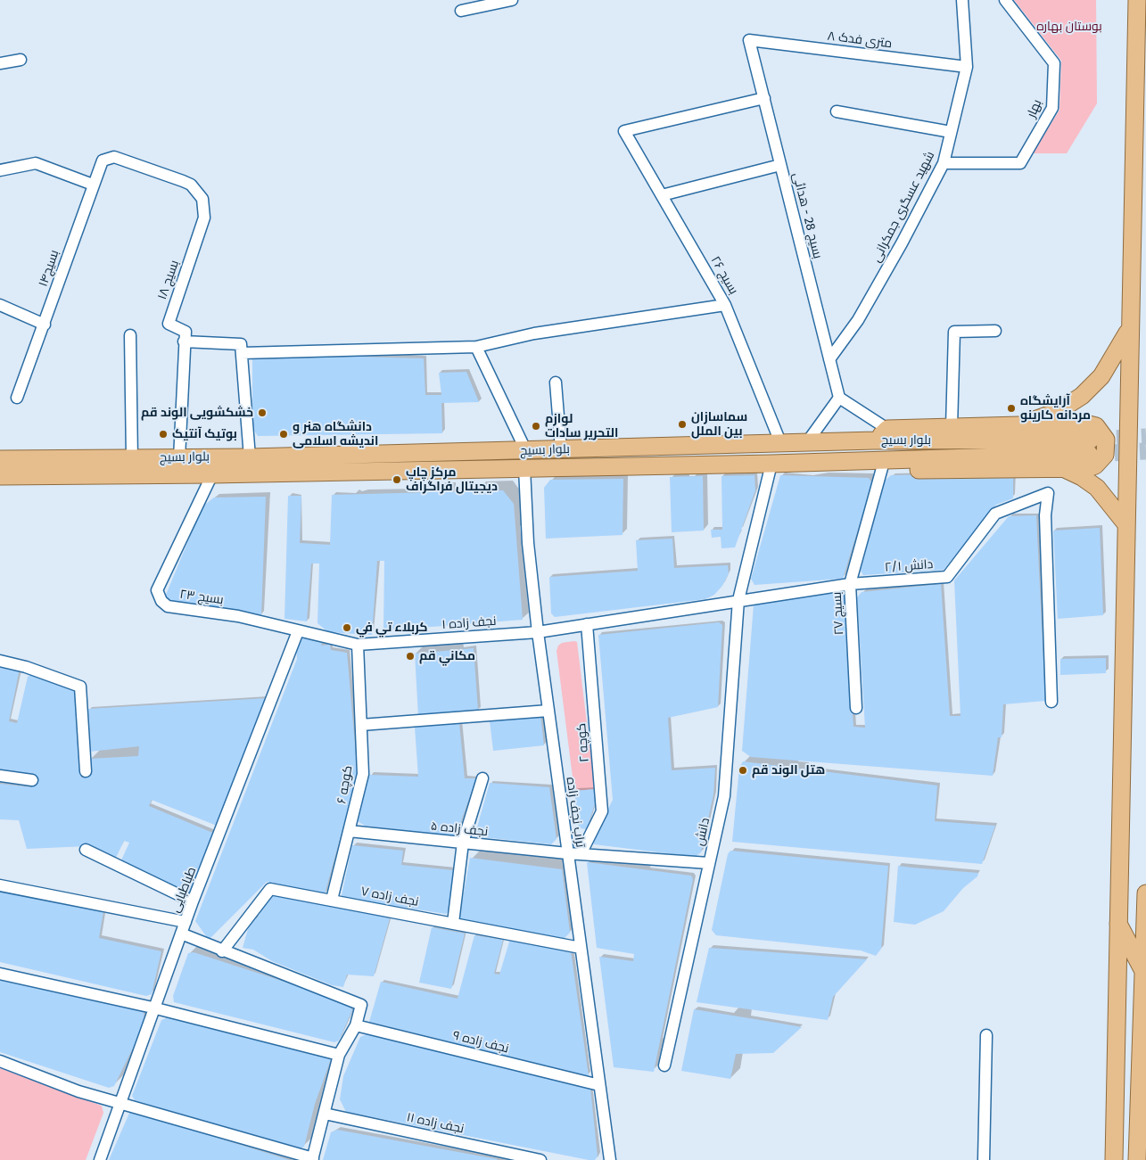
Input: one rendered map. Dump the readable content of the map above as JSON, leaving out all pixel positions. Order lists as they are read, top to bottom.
{
  "streets": {
    "main road": ["بلوار بسیج"],
    "street": [
      "۸ متری فدک",
      "بهار",
      "شهید عسگری جمکرانی",
      "بسیج 28 - هدائی",
      "بسیج۱۴",
      "بسیج ۲۶",
      "بسیج ۱۸",
      "دانش ۲/۱",
      "بسیج ۲۳",
      "بسیج ۲۷",
      "نجف زاده ۱",
      "کوچه ۲",
      "کوچه ۶",
      "تراب نجف زاده",
      "نجف زاده ۵",
      "دانش",
      "طباطبایی",
      "نجف زاده ۷",
      "نجف زاده ۹",
      "نجف زاده ۱۱"
    ]
  },
  "crossings": [
    ["۸ متری فدک", "شهید عسگری جمکرانی"],
    ["۸ متری فدک", "بسیج 28 - هدائی"],
    ["بهار", "شهید عسگری جمکرانی"],
    ["شهید عسگری جمکرانی", "بسیج 28 - هدائی"],
    ["بسیج 28 - هدائی", "بسیج ۲۶"],
    ["بسیج۱۴", "بسیج ۱۸"],
    ["بسیج ۲۶", "بلوار بسیج"],
    ["بلوار بسیج", "بسیج ۲۳"],
    ["بلوار بسیج", "بسیج ۲۷"],
    ["بلوار بسیج", "تراب نجف زاده"],
    ["بلوار بسیج", "دانش"],
    ["دانش ۲/۱", "بسیج ۲۷"],
    ["دانش ۲/۱", "نجف زاده ۱"],
    ["دانش ۲/۱", "دانش"],
    ["بسیج ۲۳", "نجف زاده ۱"],
    ["بسیج ۲۳", "طباطبایی"],
    ["نجف زاده ۱", "کوچه ۲"],
    ["نجف زاده ۱", "کوچه ۶"],
    ["نجف زاده ۱", "تراب نجف زاده"],
    ["نجف زاده ۱", "طباطبایی"],
    ["کوچه ۲", "نجف زاده ۵"],
    ["کوچه ۶", "نجف زاده ۵"],
    ["کوچه ۶", "نجف زاده ۷"],
    ["تراب نجف زاده", "نجف زاده ۵"],
    ["تراب نجف زاده", "نجف زاده ۷"],
    ["تراب نجف زاده", "نجف زاده ۹"],
    ["نجف زاده ۵", "دانش"]
  ],
  "parks": ["بوستان بهاره"],
  "places": [
    "آرایشگاه مردانه کارینو",
    "خشکشویی الوند قم",
    "سماسازان بین الملل",
    "لوازم التحریر سادات",
    "بوتیک آنتیک",
    "دانشگاه هنر و اندیشه اسلامی",
    "مرکز چاپ دیجیتال فراگراف",
    "كربلاء تي في",
    "مكاني قم",
    "هتل الوند قم"
  ]
}
